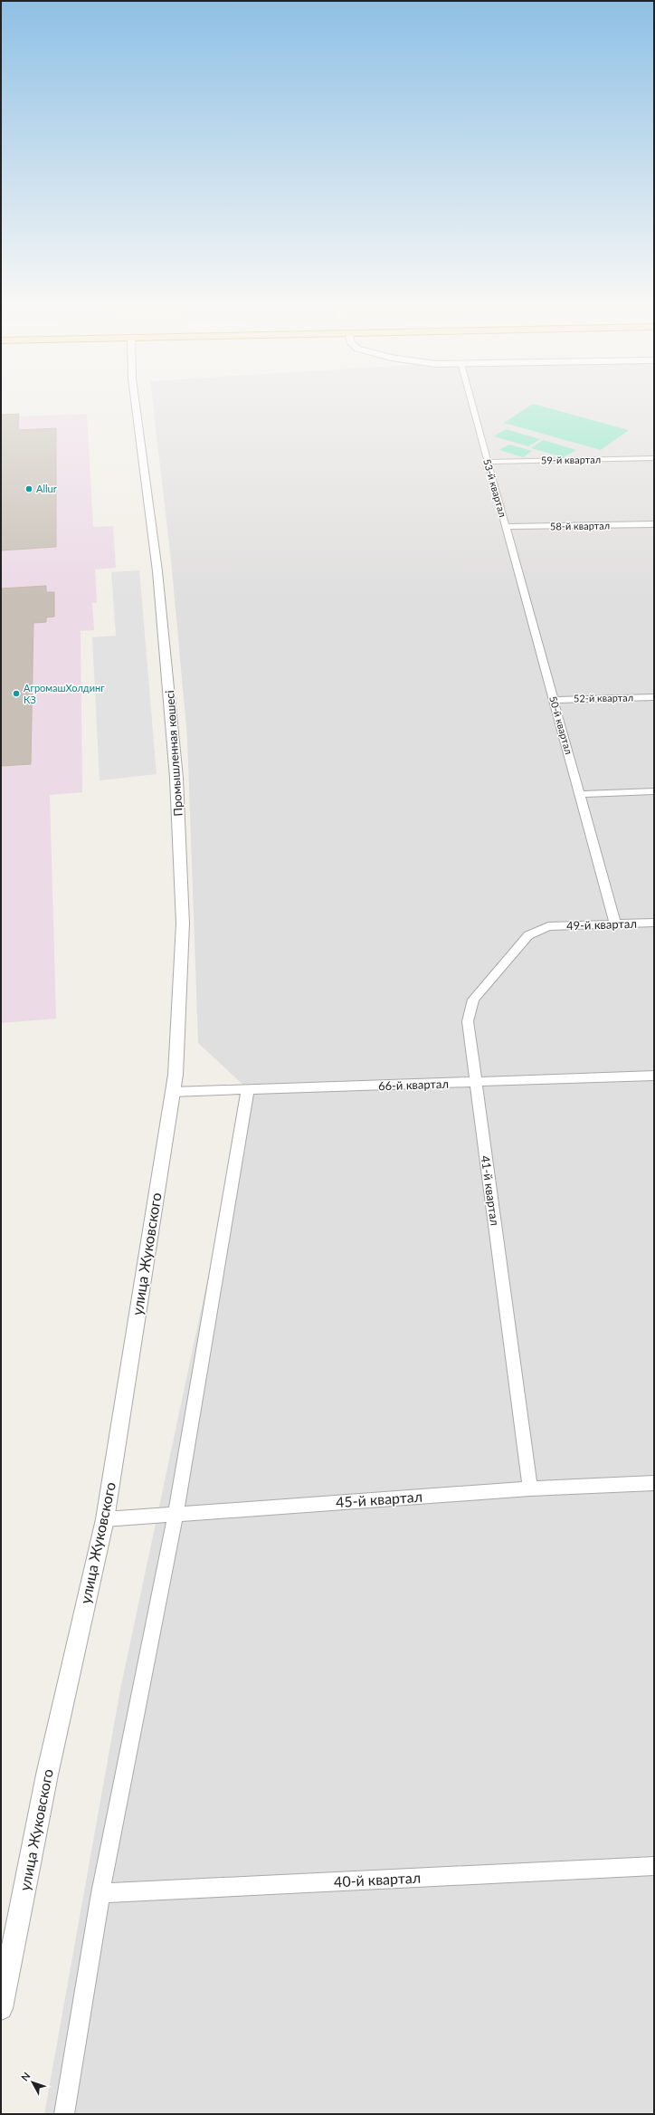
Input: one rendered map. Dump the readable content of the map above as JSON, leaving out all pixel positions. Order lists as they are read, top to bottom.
{
  "streets": {
    "street": [
      "59-й квартал",
      "53-й квартал",
      "58-й квартал",
      "52-й квартал",
      "50-й квартал",
      "Промышленная көшесі",
      "49-й квартал",
      "66-й квартал",
      "41-й квартал",
      "улица Жуковского",
      "45-й квартал",
      "40-й квартал"
    ]
  },
  "crossings": [
    ["59-й квартал", "53-й квартал"],
    ["53-й квартал", "58-й квартал"],
    ["53-й квартал", "50-й квартал"],
    ["58-й квартал", "50-й квартал"],
    ["52-й квартал", "50-й квартал"],
    ["50-й квартал", "49-й квартал"],
    ["Промышленная көшесі", "66-й квартал"],
    ["Промышленная көшесі", "улица Жуковского"],
    ["49-й квартал", "41-й квартал"],
    ["66-й квартал", "41-й квартал"],
    ["66-й квартал", "улица Жуковского"],
    ["41-й квартал", "45-й квартал"],
    ["улица Жуковского", "45-й квартал"]
  ],
  "places": ["Allur", "АгромашХолдинг КЗ"],
  "north": "top left"
}
